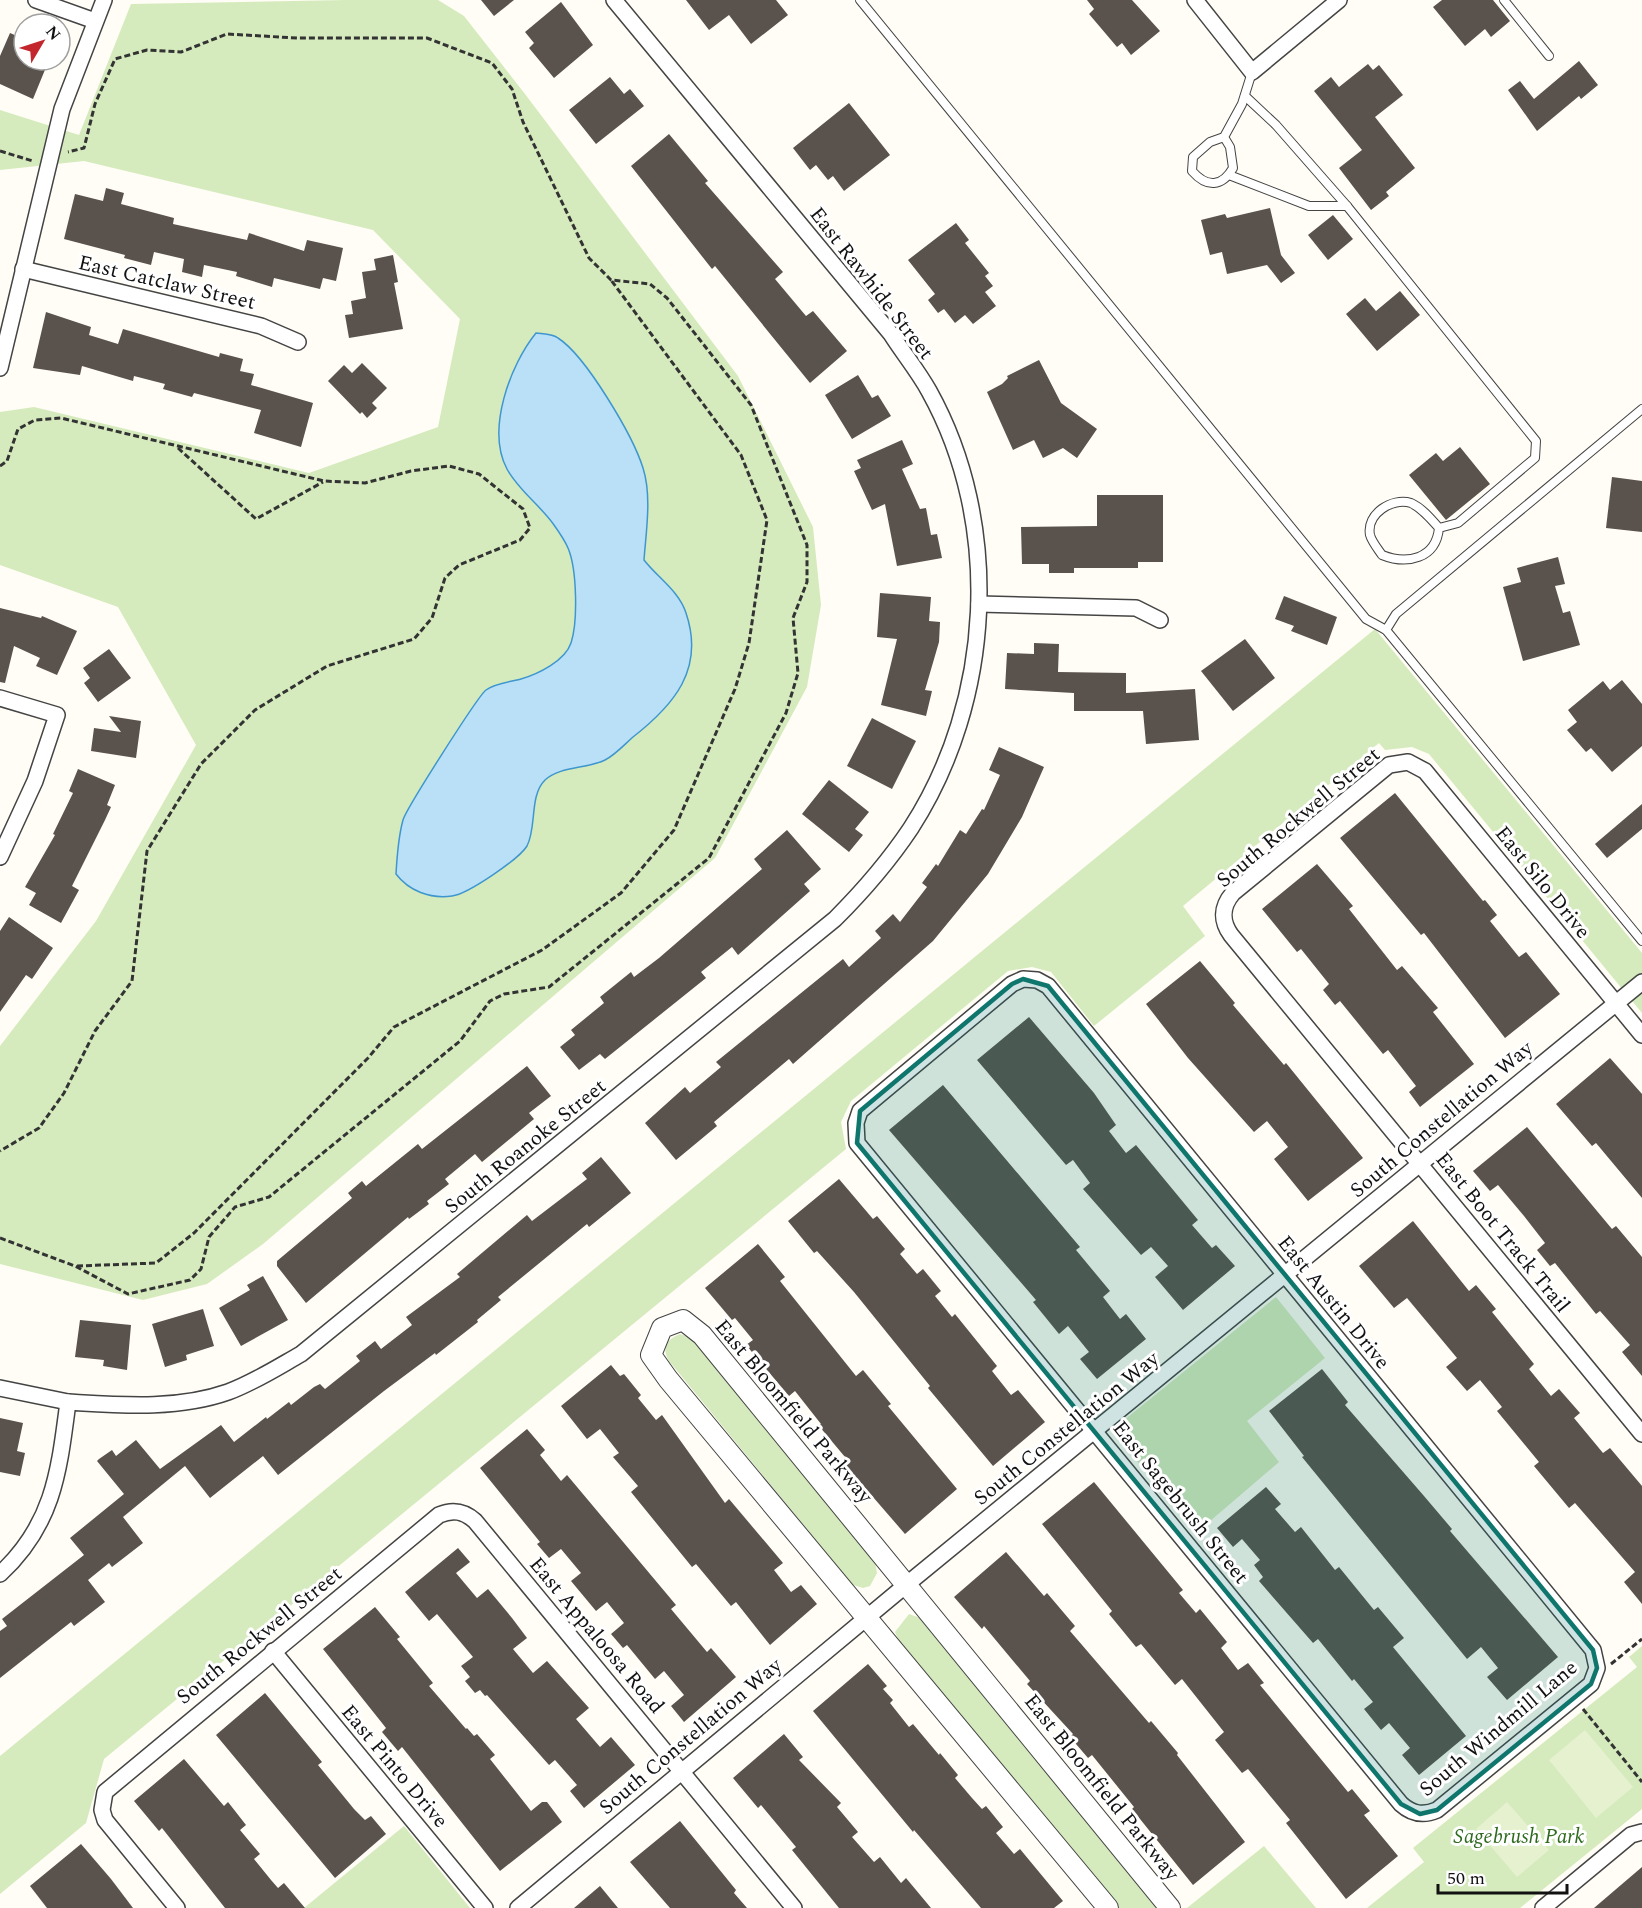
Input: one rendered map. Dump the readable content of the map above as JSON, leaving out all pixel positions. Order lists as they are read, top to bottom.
{
  "streets": {
    "street": [
      "East Catclaw Street",
      "East Rawhide Street",
      "South Rockwell Street",
      "East Silo Drive",
      "South Constellation Way",
      "South Roanoke Street",
      "East Boot Track Trail",
      "East Austin Drive",
      "East Bloomfield Parkway",
      "East Sagebrush Street",
      "East Appaloosa Road",
      "South Windmill Lane",
      "East Pinto Drive"
    ]
  },
  "crossings": [
    ["East Rawhide Street", "South Roanoke Street"],
    ["South Rockwell Street", "East Silo Drive"],
    ["South Rockwell Street", "East Boot Track Trail"],
    ["South Rockwell Street", "East Appaloosa Road"],
    ["South Rockwell Street", "East Pinto Drive"],
    ["East Silo Drive", "South Constellation Way"],
    ["South Constellation Way", "East Boot Track Trail"],
    ["South Constellation Way", "East Austin Drive"],
    ["South Constellation Way", "East Bloomfield Parkway"],
    ["South Constellation Way", "East Sagebrush Street"],
    ["South Constellation Way", "East Appaloosa Road"],
    ["East Austin Drive", "East Sagebrush Street"],
    ["East Austin Drive", "South Windmill Lane"],
    ["East Sagebrush Street", "South Windmill Lane"]
  ],
  "parks": ["Sagebrush Park"],
  "scale_bar": "50 m",
  "north": "top right"
}
